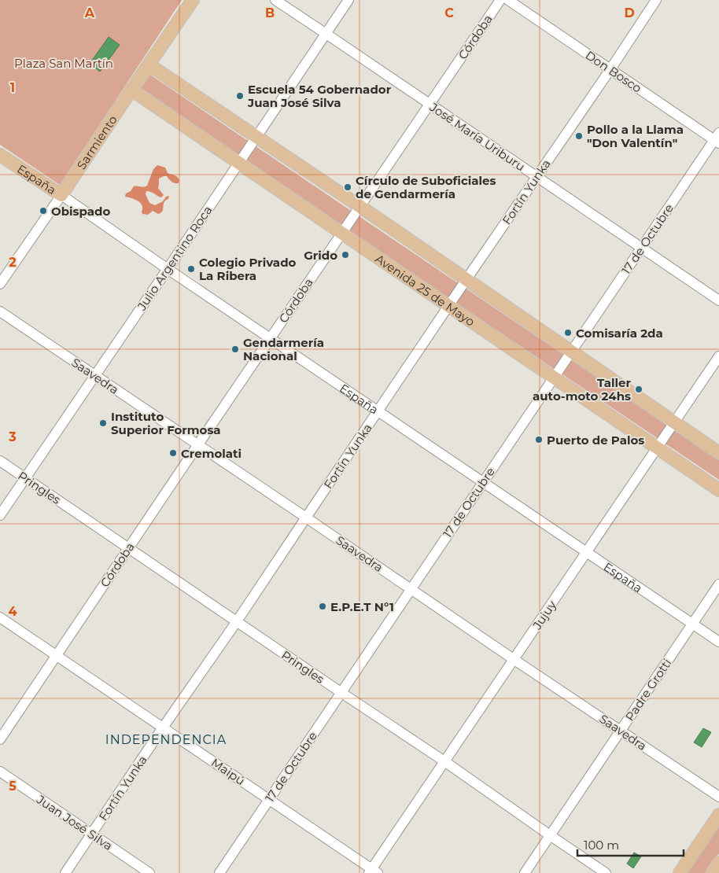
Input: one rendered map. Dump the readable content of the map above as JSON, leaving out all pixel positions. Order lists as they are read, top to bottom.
{
  "streets": {
    "main road": ["Sarmiento", "España", "Avenida 25 de Mayo"],
    "street": [
      "Córdoba",
      "Don Bosco",
      "José María Uriburu",
      "Fortín Yunka",
      "17 de Octubre",
      "Julio Argentino Roca",
      "Saavedra",
      "Pringles",
      "Jujuy",
      "Padre Grotti",
      "Maipú",
      "Juan José Silva"
    ]
  },
  "crossings": [
    ["Córdoba", "José María Uriburu"],
    ["Córdoba", "España"],
    ["Córdoba", "Avenida 25 de Mayo"],
    ["Córdoba", "Saavedra"],
    ["Córdoba", "Pringles"],
    ["Córdoba", "Maipú"],
    ["Don Bosco", "Fortín Yunka"],
    ["Don Bosco", "17 de Octubre"],
    ["José María Uriburu", "Fortín Yunka"],
    ["José María Uriburu", "17 de Octubre"],
    ["José María Uriburu", "Julio Argentino Roca"],
    ["Sarmiento", "España"],
    ["Sarmiento", "Avenida 25 de Mayo"],
    ["España", "Fortín Yunka"],
    ["España", "17 de Octubre"],
    ["España", "Julio Argentino Roca"],
    ["España", "Jujuy"],
    ["España", "Padre Grotti"],
    ["Fortín Yunka", "Avenida 25 de Mayo"],
    ["Fortín Yunka", "Saavedra"],
    ["Fortín Yunka", "Pringles"],
    ["Fortín Yunka", "Maipú"],
    ["Fortín Yunka", "Juan José Silva"],
    ["17 de Octubre", "Avenida 25 de Mayo"],
    ["17 de Octubre", "Saavedra"],
    ["17 de Octubre", "Pringles"],
    ["17 de Octubre", "Maipú"],
    ["Julio Argentino Roca", "Avenida 25 de Mayo"],
    ["Julio Argentino Roca", "Saavedra"],
    ["Julio Argentino Roca", "Pringles"],
    ["Avenida 25 de Mayo", "Jujuy"],
    ["Saavedra", "Jujuy"],
    ["Saavedra", "Padre Grotti"],
    ["Pringles", "Jujuy"],
    ["Pringles", "Padre Grotti"],
    ["Jujuy", "Maipú"]
  ],
  "districts": ["INDEPENDENCIA"],
  "parks": ["Plaza San Martín"],
  "places": [
    "Escuela 54 Gobernador Juan José Silva",
    "Pollo a la Llama \"Don Valentín\"",
    "Círculo de Suboficiales de Gendarmería",
    "Obispado",
    "Grido",
    "Colegio Privado La Ribera",
    "Comisaría 2da",
    "Gendarmería Nacional",
    "Taller auto-moto 24hs",
    "Instituto Superior Formosa",
    "Puerto de Palos",
    "Cremolati",
    "E.P.E.T N°1"
  ],
  "scale_bar": "100 m",
  "grid": {
    "columns": [
      "A",
      "B",
      "C",
      "D"
    ],
    "rows": [
      "1",
      "2",
      "3",
      "4",
      "5"
    ]
  }
}
